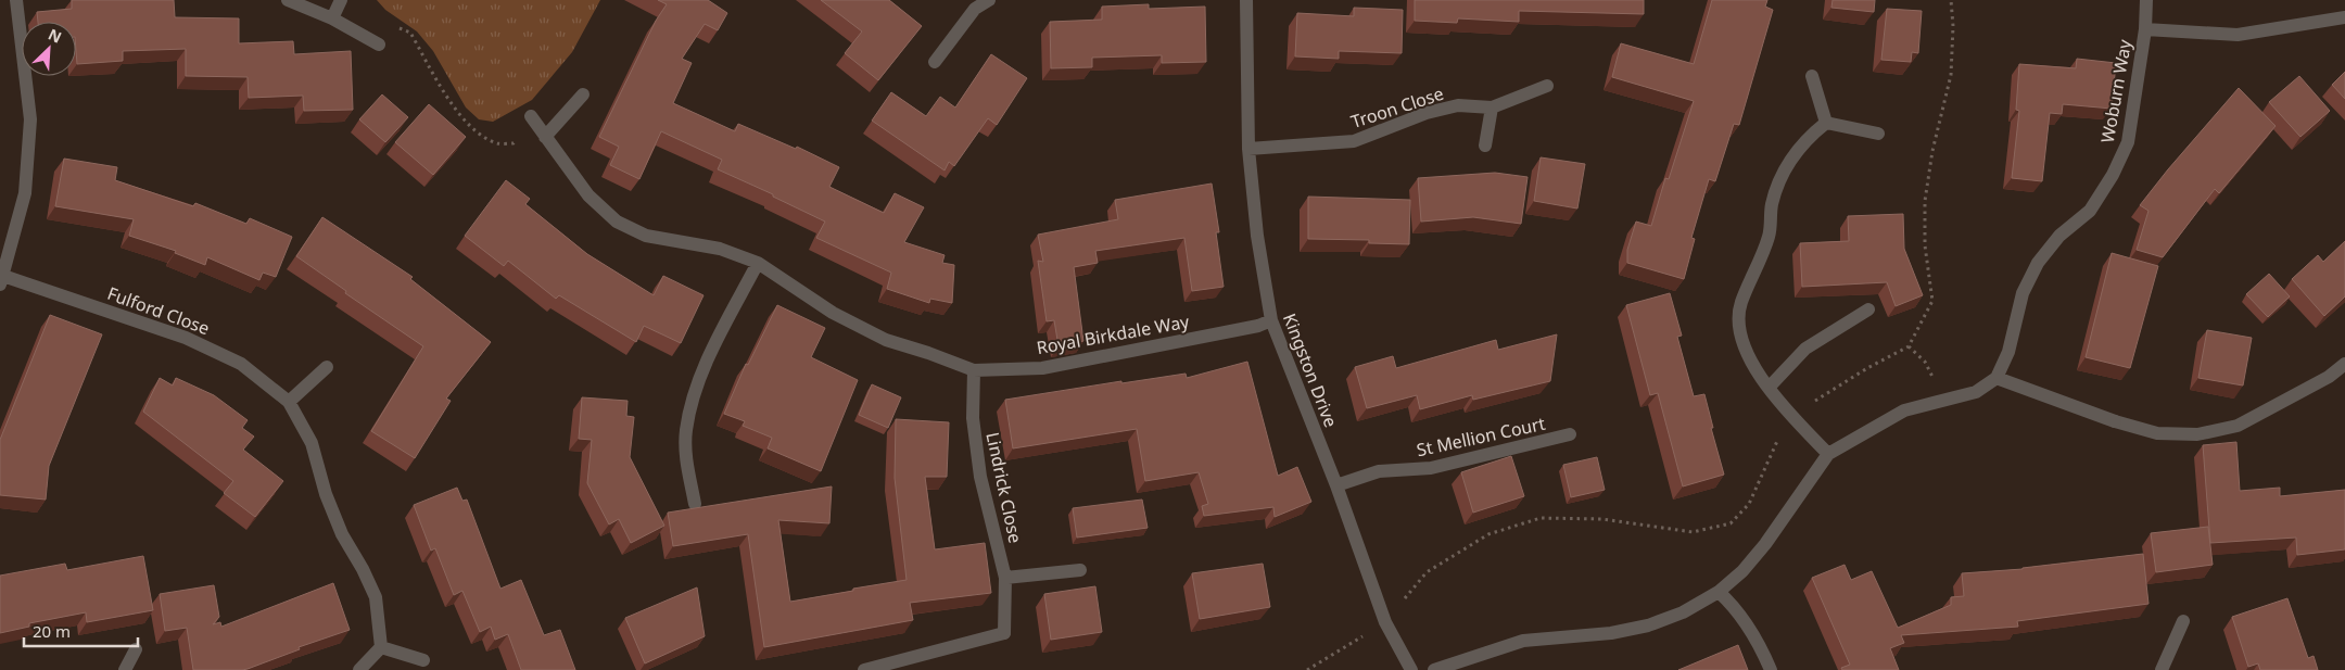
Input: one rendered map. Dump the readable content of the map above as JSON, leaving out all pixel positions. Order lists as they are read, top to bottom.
{
  "streets": {
    "street": [
      "Woburn Way",
      "Troon Close",
      "Fulford Close",
      "Royal Birkdale Way",
      "Kingston Drive",
      "St Mellion Court",
      "Lindrick Close"
    ]
  },
  "crossings": [
    ["Troon Close", "Kingston Drive"],
    ["Royal Birkdale Way", "Kingston Drive"],
    ["Royal Birkdale Way", "Lindrick Close"],
    ["Kingston Drive", "St Mellion Court"]
  ],
  "scale_bar": "20 m",
  "north": "top right"
}
